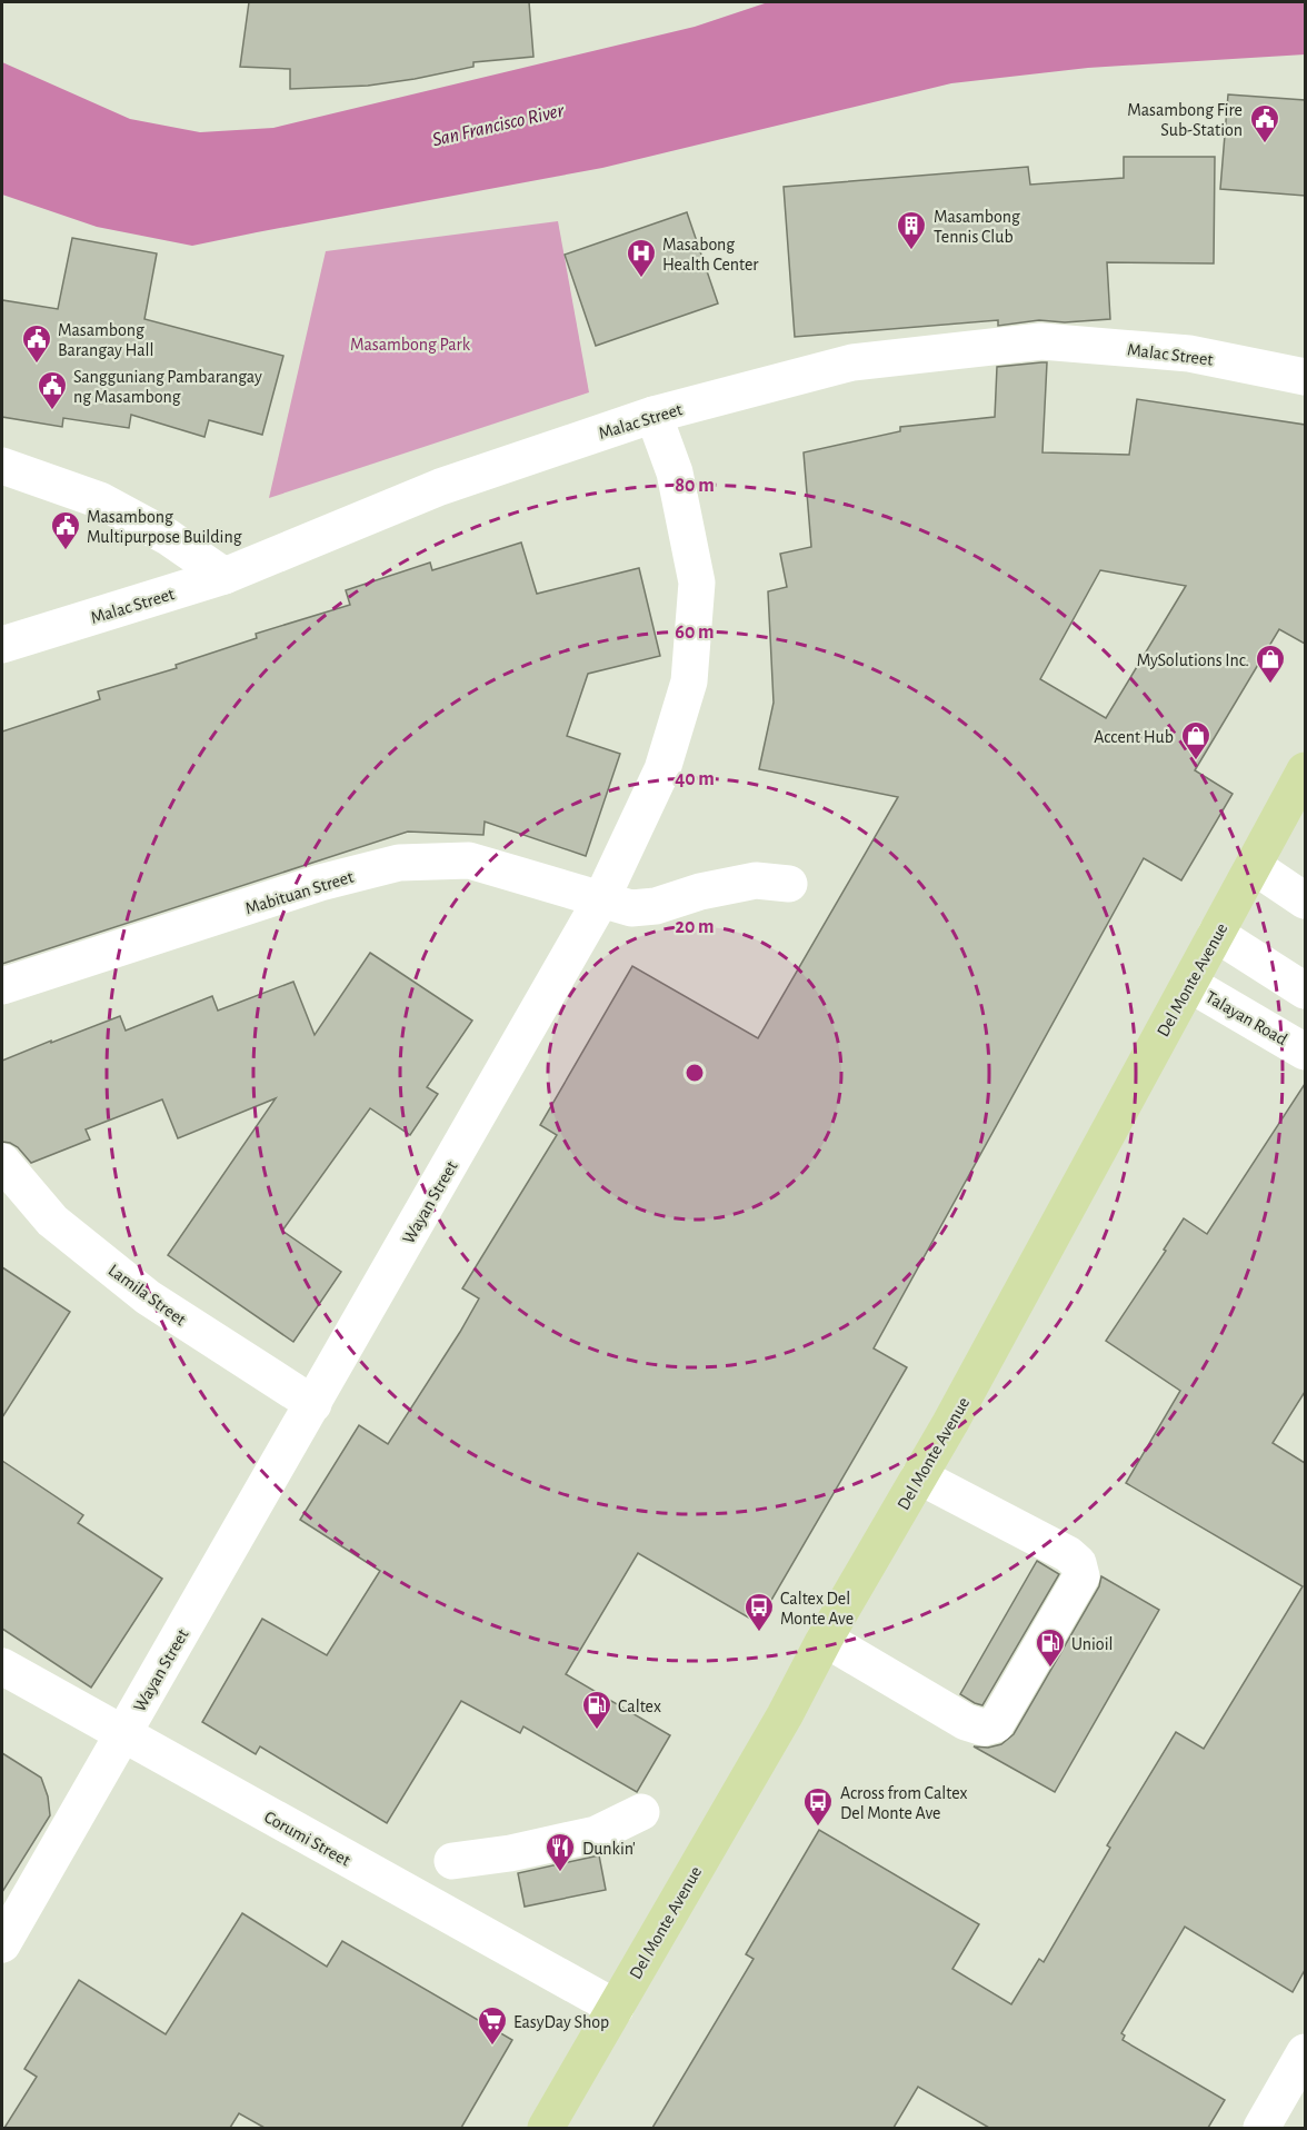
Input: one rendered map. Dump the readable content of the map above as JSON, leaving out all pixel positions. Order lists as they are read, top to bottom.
{
  "streets": {
    "main road": ["Del Monte Avenue"],
    "street": [
      "Malac Street",
      "Mabituan Street",
      "Talayan Road",
      "Wayan Street",
      "Lamila Street",
      "Corumi Street"
    ]
  },
  "crossings": [
    ["Malac Street", "Wayan Street"],
    ["Mabituan Street", "Wayan Street"],
    ["Del Monte Avenue", "Talayan Road"],
    ["Del Monte Avenue", "Corumi Street"],
    ["Wayan Street", "Lamila Street"],
    ["Wayan Street", "Corumi Street"]
  ],
  "water": ["San Francisco River"],
  "parks": ["Masambong Park"],
  "places": {
    "public building": [
      "Masambong Fire Sub-Station",
      "Masambong Barangay Hall",
      "Sangguniang Pambarangay ng Masambong",
      "Masambong Multipurpose Building"
    ],
    "building": ["Masambong Tennis Club"],
    "hospital": ["Masabong Health Center"],
    "shop": ["MySolutions Inc.", "Accent Hub"],
    "bus stop": ["Caltex Del Monte Ave", "Across from Caltex Del Monte Ave"],
    "fuel station": ["Unioil", "Caltex"],
    "restaurant": ["Dunkin'"],
    "supermarket": ["EasyDay Shop"]
  },
  "rings": [
    "80 m",
    "60 m",
    "40 m",
    "20 m"
  ]
}
